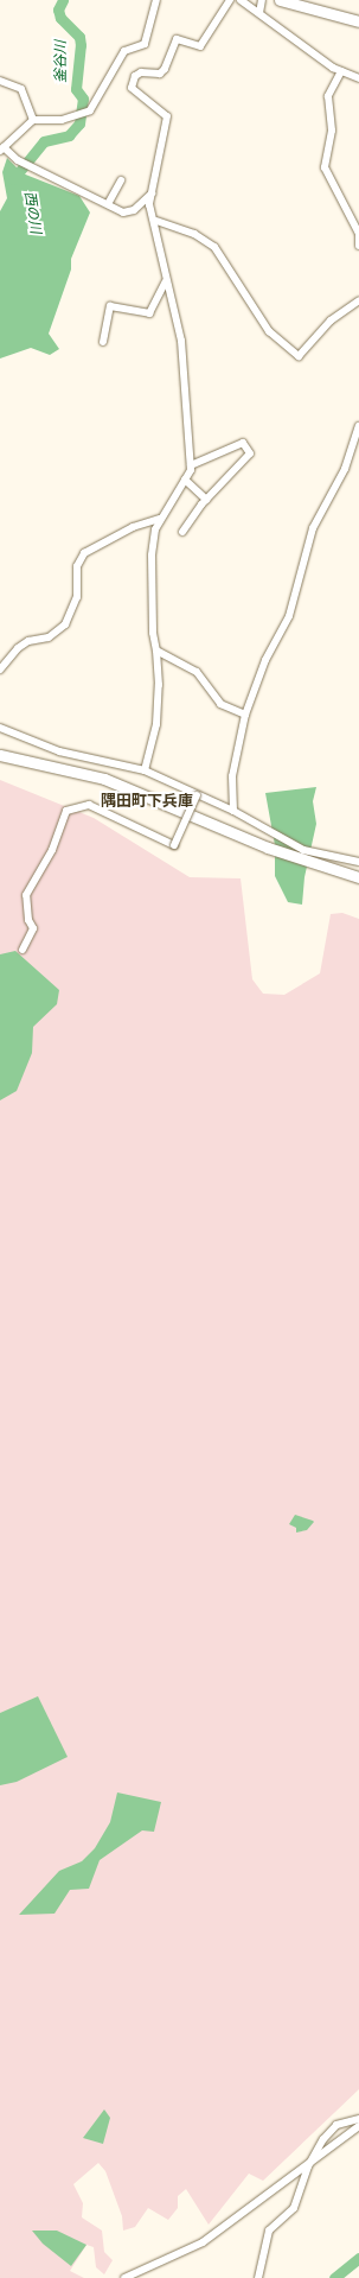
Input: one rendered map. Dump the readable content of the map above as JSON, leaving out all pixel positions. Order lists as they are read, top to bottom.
{
  "districts": ["隅田町下兵庫"],
  "water": ["釜谷川", "西の川"]
}
